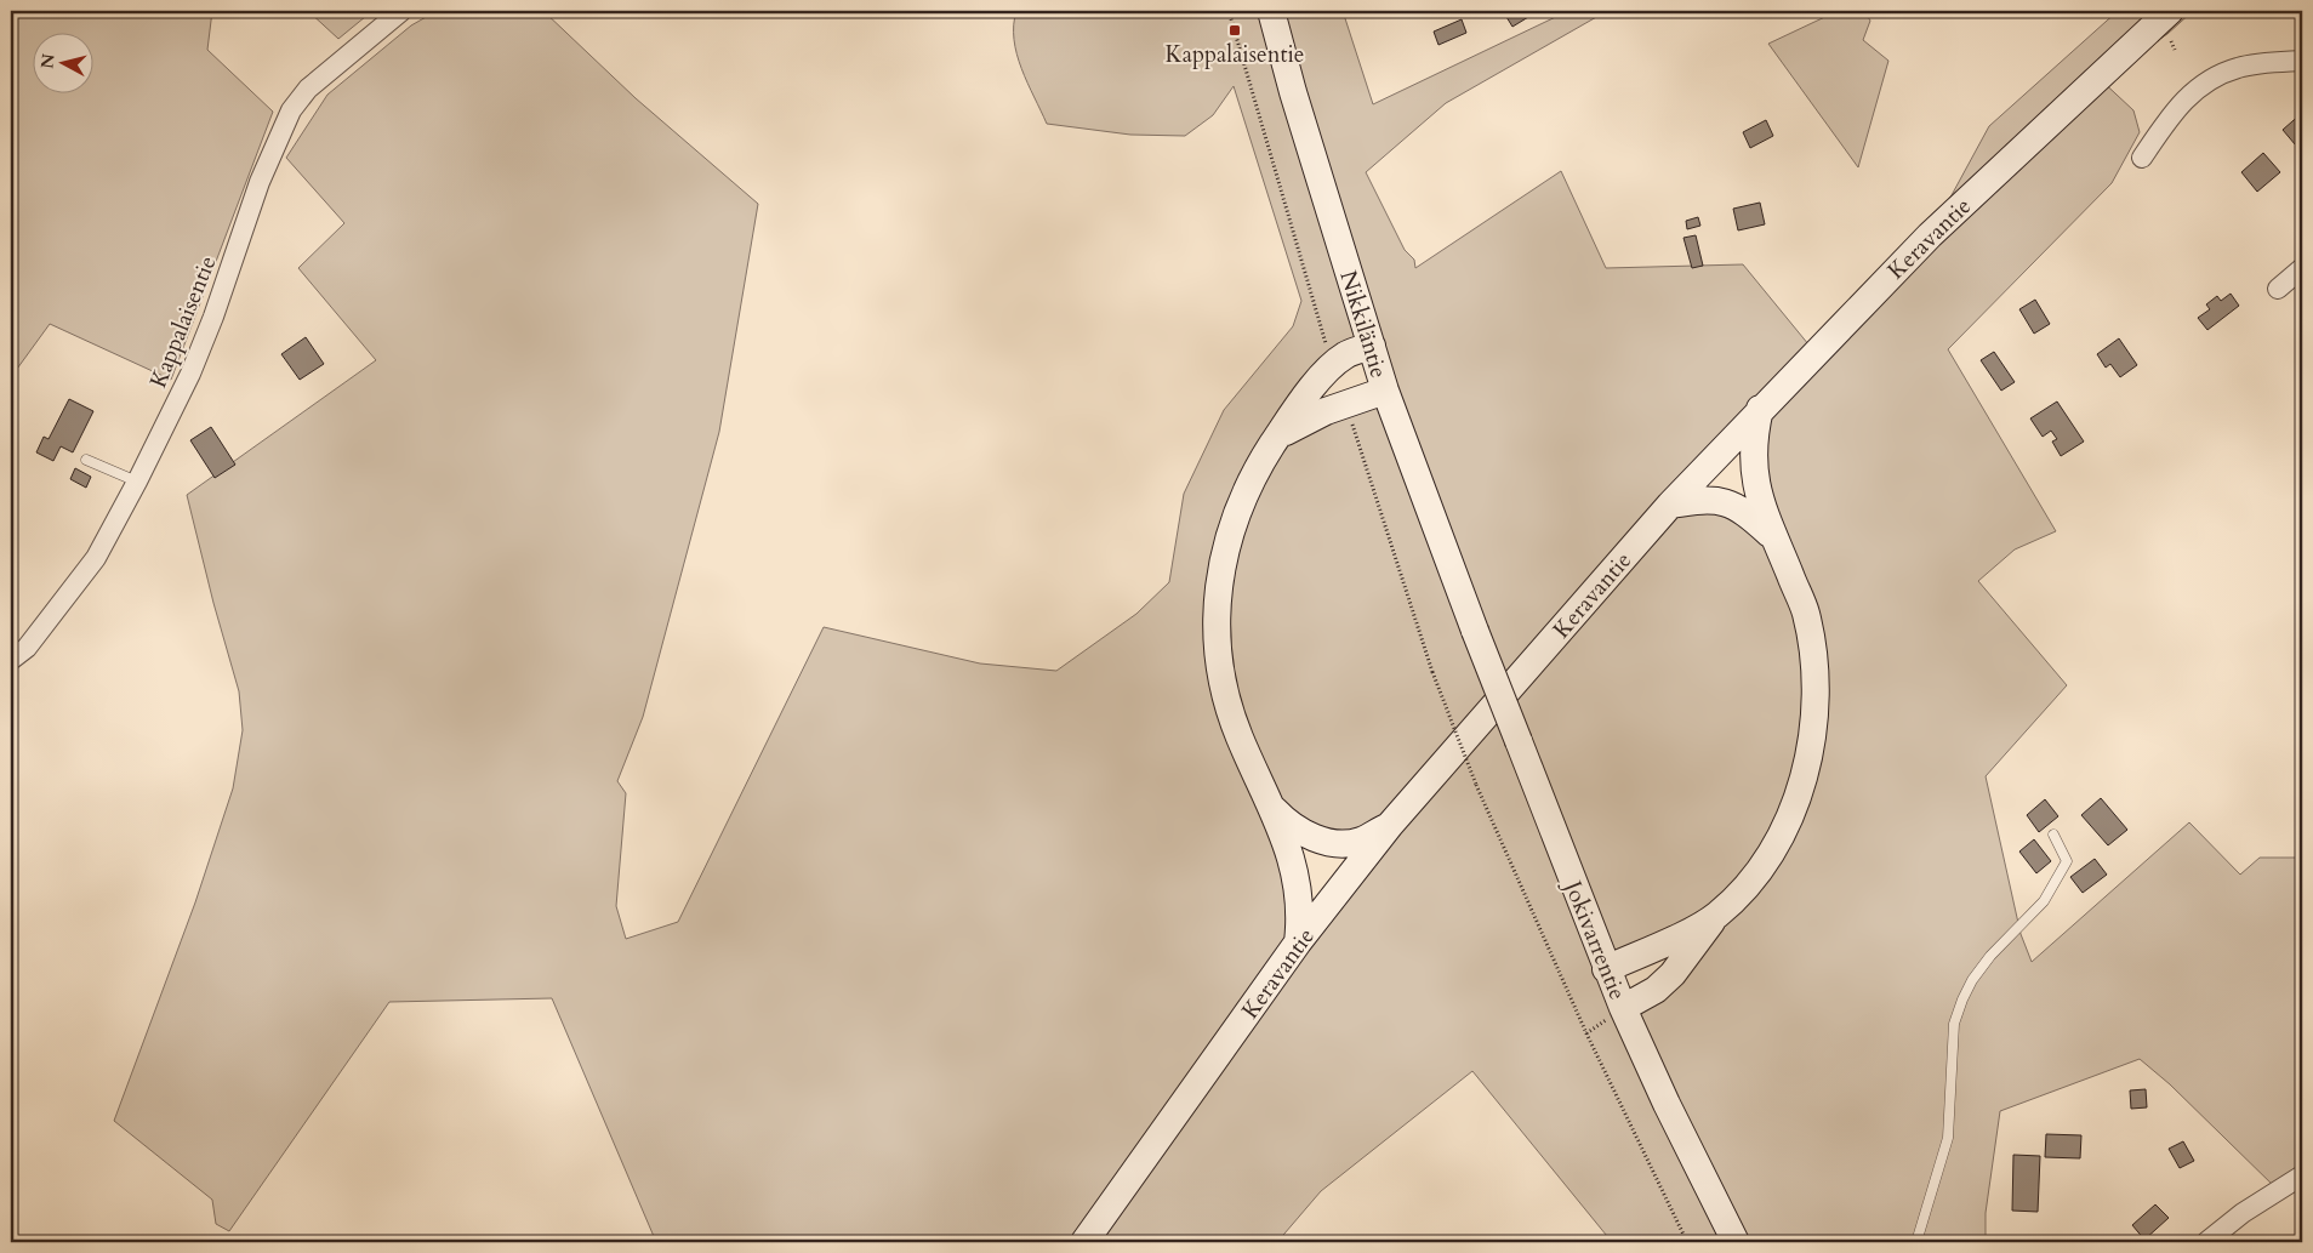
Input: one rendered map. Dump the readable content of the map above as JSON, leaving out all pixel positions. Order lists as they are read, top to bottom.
{
  "streets": {
    "main road": ["Keravantie", "Nikkiläntie", "Jokivarrentie"],
    "street": ["Kappalaisentie"]
  },
  "crossings": [
    ["Nikkiläntie", "Jokivarrentie"]
  ],
  "places": {
    "transit": ["Kappalaisentie"]
  },
  "north": "left"
}
